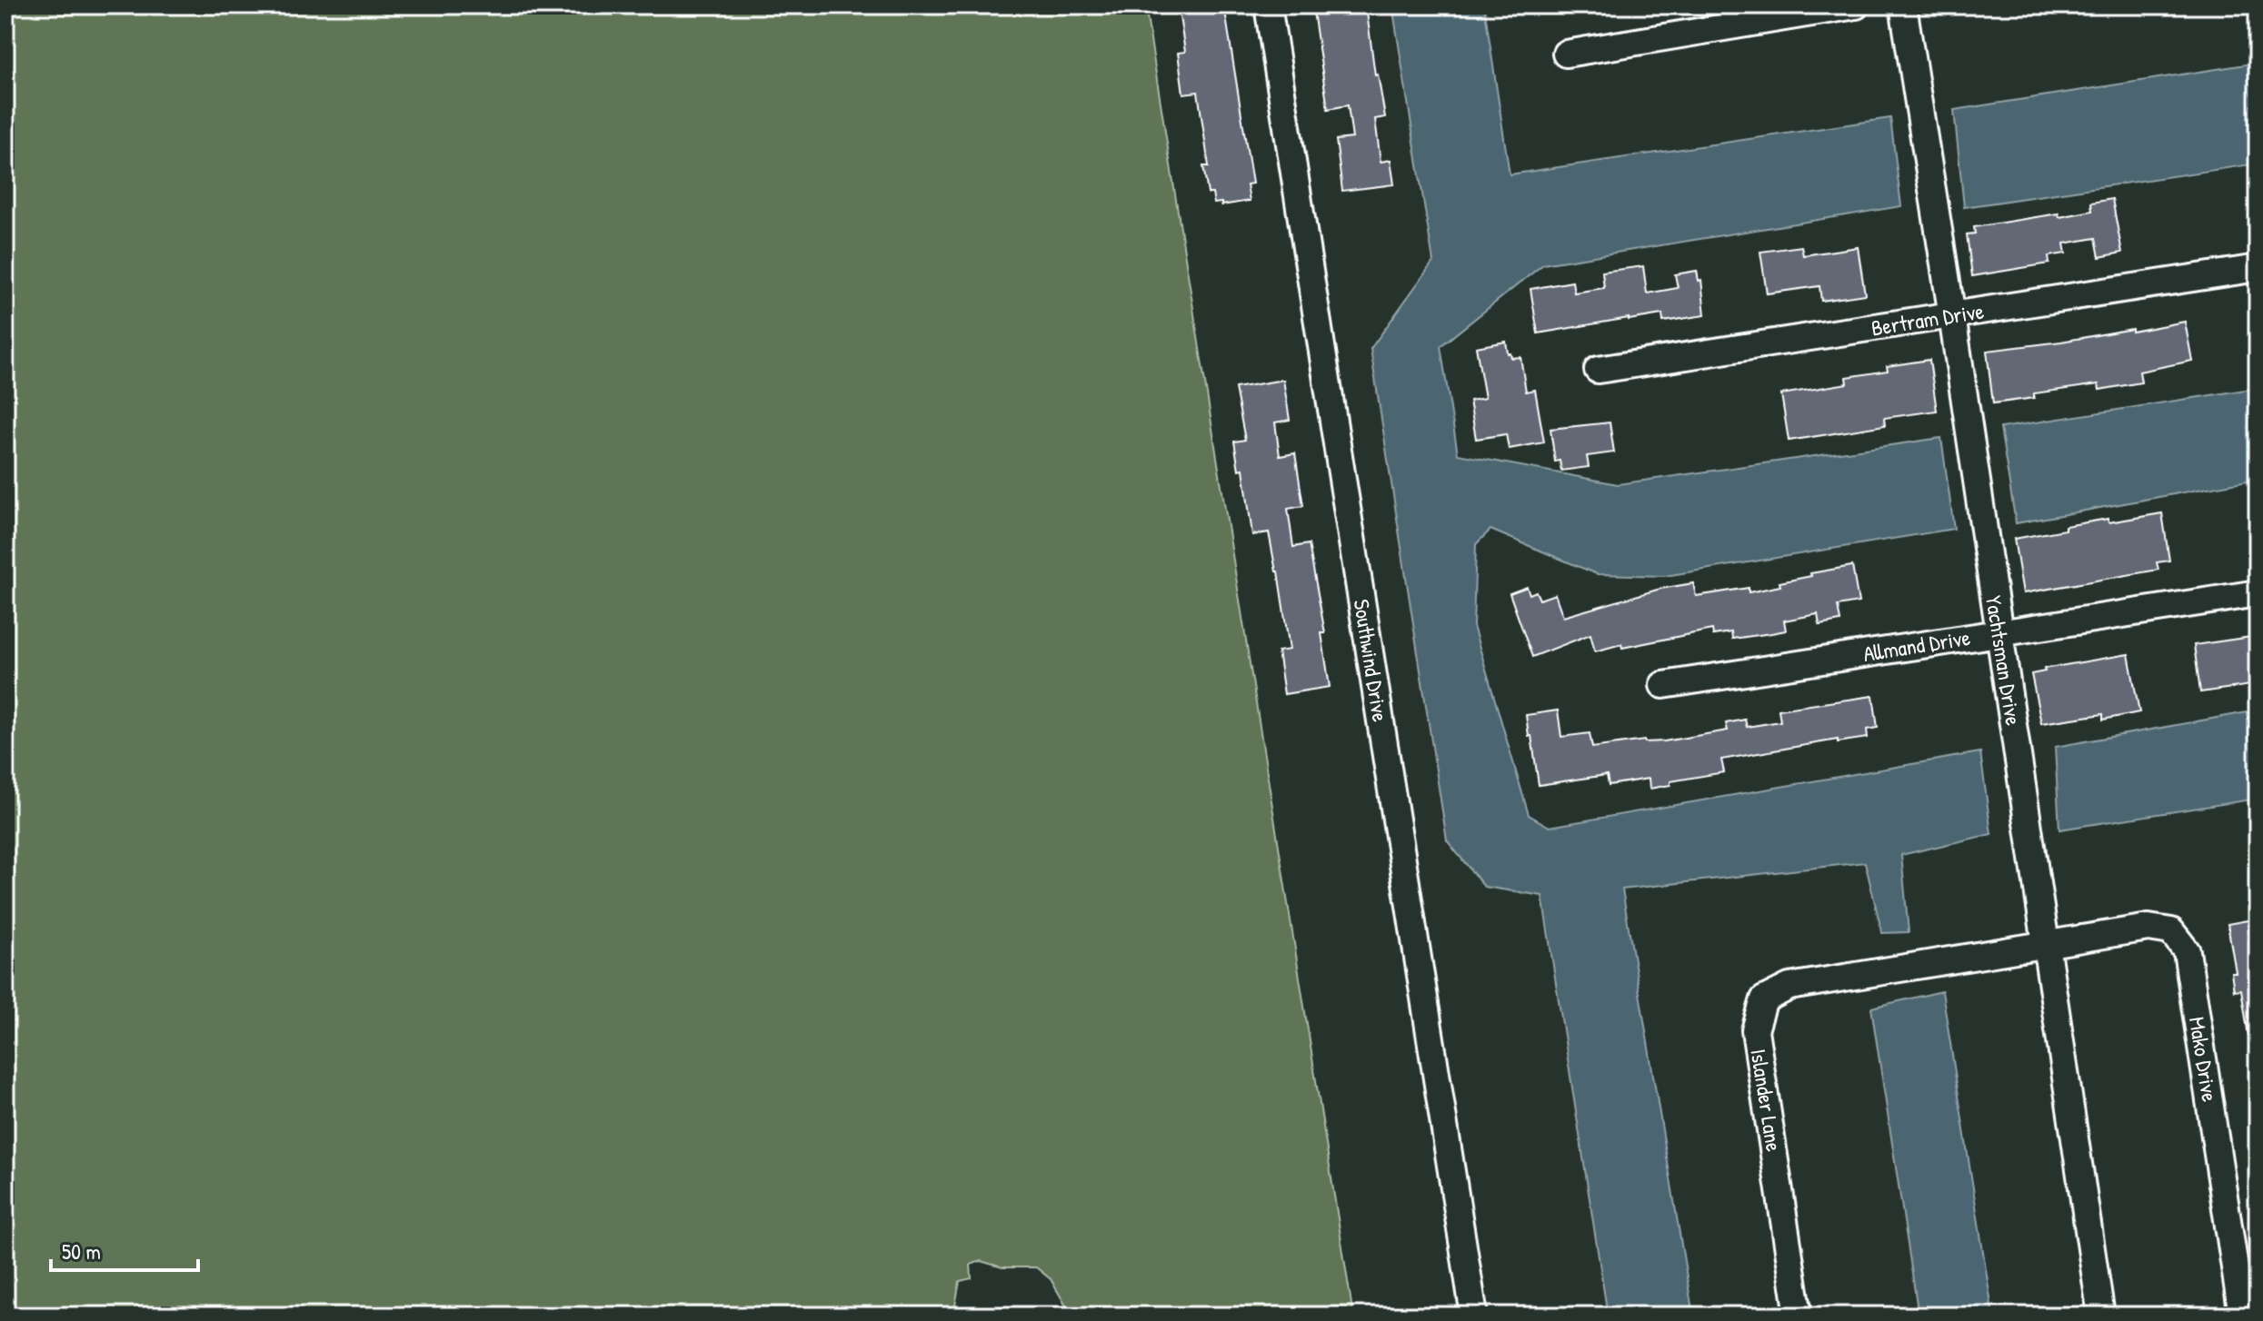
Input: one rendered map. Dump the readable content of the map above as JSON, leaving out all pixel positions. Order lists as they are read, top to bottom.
{
  "streets": {
    "street": [
      "Bertram Drive",
      "Allmand Drive",
      "Southwind Drive",
      "Yachtsman Drive",
      "Mako Drive",
      "Islander Lane"
    ]
  },
  "crossings": [
    ["Bertram Drive", "Yachtsman Drive"],
    ["Allmand Drive", "Yachtsman Drive"],
    ["Yachtsman Drive", "Mako Drive"],
    ["Yachtsman Drive", "Islander Lane"],
    ["Mako Drive", "Islander Lane"]
  ],
  "scale_bar": "50 m"
}
